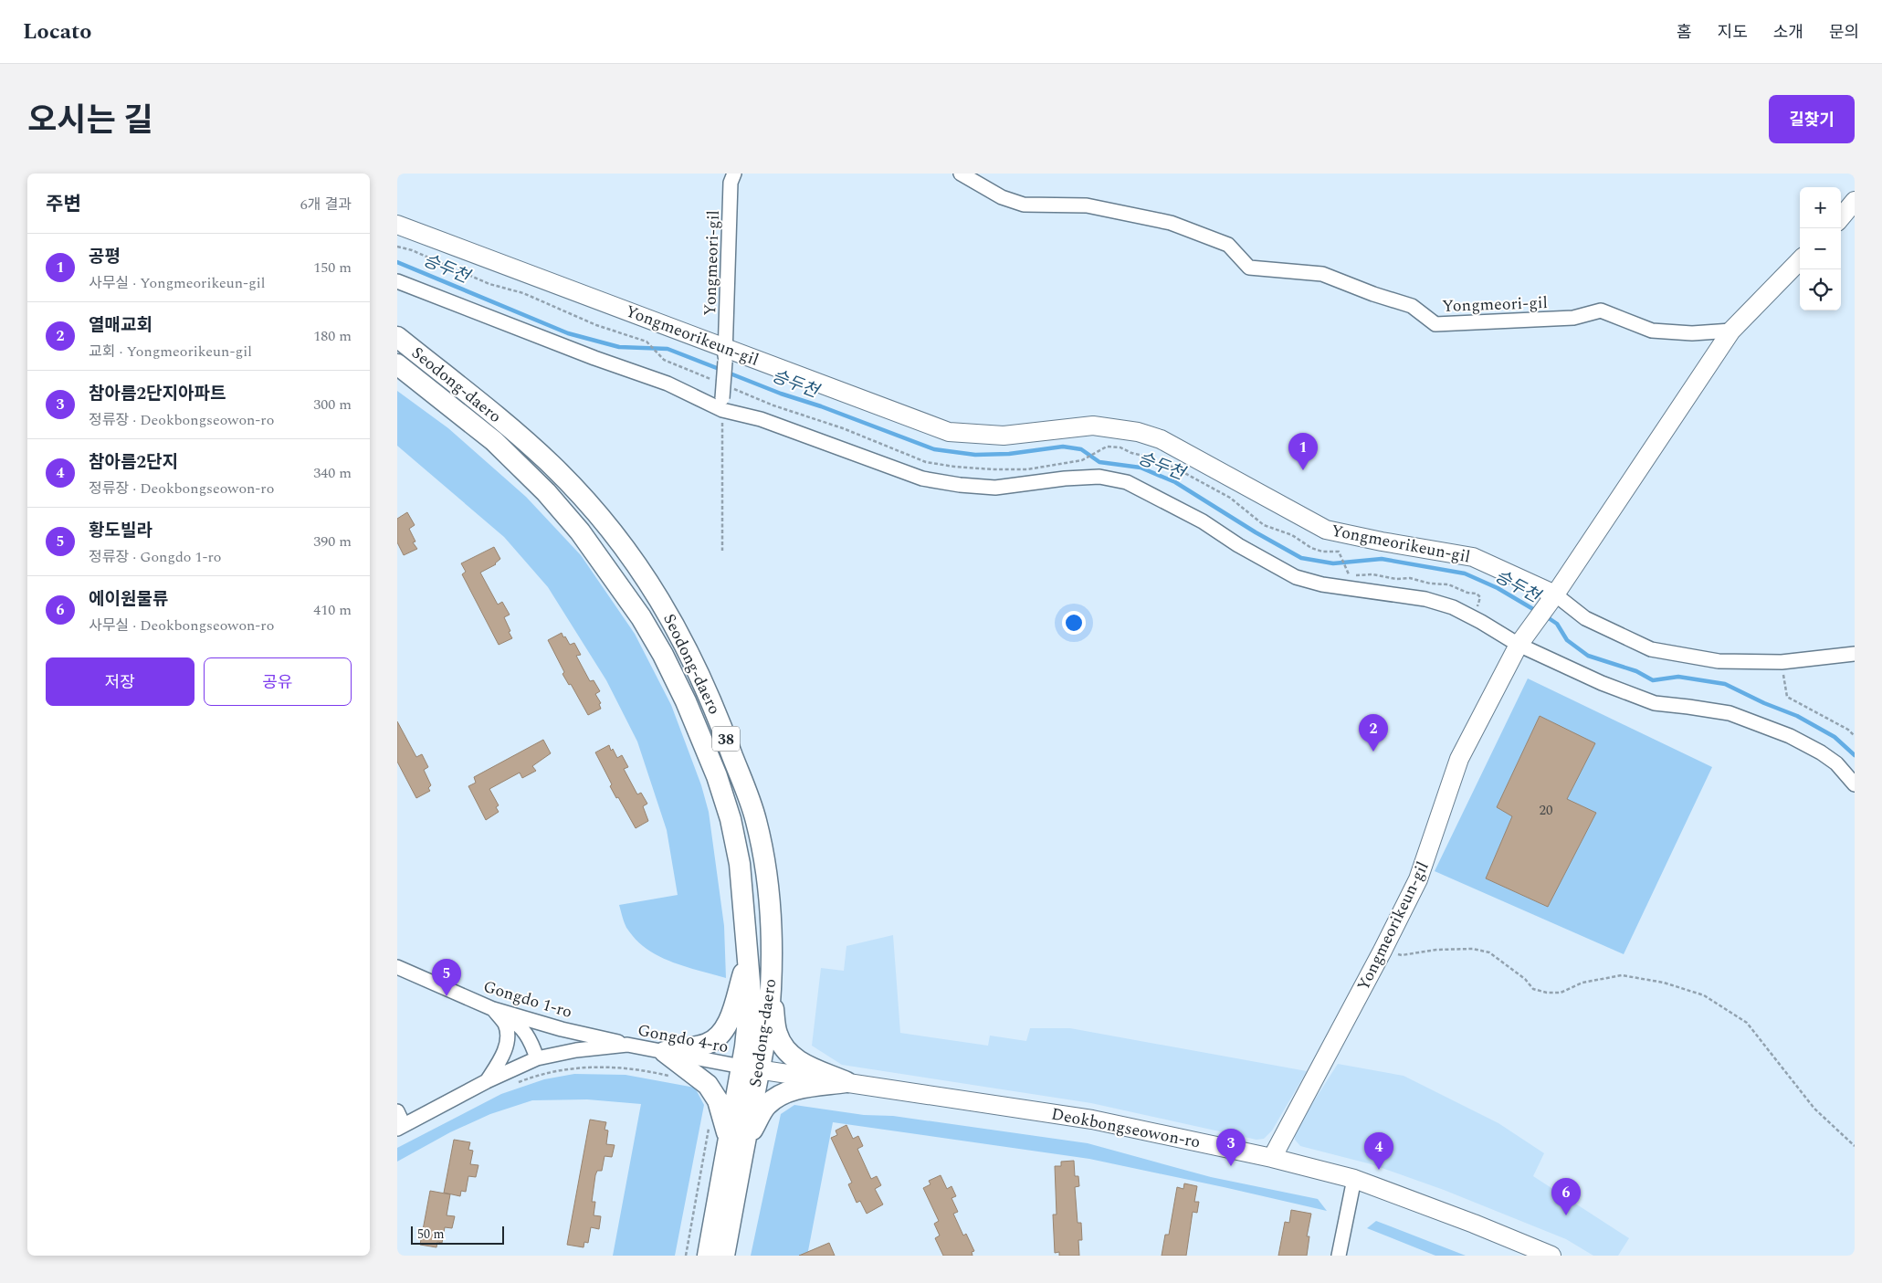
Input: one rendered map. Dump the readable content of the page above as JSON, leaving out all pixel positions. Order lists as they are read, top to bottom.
{
  "streets": {
    "main road": ["Seodong-daero", "38"],
    "street": [
      "Yongmeori-gil",
      "Yongmeorikeun-gil",
      "Gongdo 1-ro",
      "Gongdo 4-ro",
      "Deokbongseowon-ro"
    ]
  },
  "crossings": [
    ["Yongmeori-gil", "Yongmeorikeun-gil"],
    ["Yongmeorikeun-gil", "Deokbongseowon-ro"],
    ["Seodong-daero", "Gongdo 4-ro"],
    ["Seodong-daero", "Deokbongseowon-ro"],
    ["Gongdo 1-ro", "Gongdo 4-ro"],
    ["Gongdo 4-ro", "Deokbongseowon-ro"]
  ],
  "water": ["승두천"],
  "house_numbers": ["20"],
  "scale_bar": "50 m",
  "page": {
    "header": "Locato",
    "nav": [
      "홈",
      "지도",
      "소개",
      "문의"
    ],
    "title": "오시는 길",
    "buttons": [
      "길찾기",
      ["저장", "공유"]
    ],
    "heading": ["주변", "6개 결과"],
    "map_buttons": ["+", "−"],
    "list": [
      {
        "mark": "1",
        "name": "공평",
        "note": "사무실 · Yongmeorikeun-gil",
        "value": "150 m"
      },
      {
        "mark": "2",
        "name": "열매교회",
        "note": "교회 · Yongmeorikeun-gil",
        "value": "180 m"
      },
      {
        "mark": "3",
        "name": "참아름2단지아파트",
        "note": "정류장 · Deokbongseowon-ro",
        "value": "300 m"
      },
      {
        "mark": "4",
        "name": "참아름2단지",
        "note": "정류장 · Deokbongseowon-ro",
        "value": "340 m"
      },
      {
        "mark": "5",
        "name": "황도빌라",
        "note": "정류장 · Gongdo 1-ro",
        "value": "390 m"
      },
      {
        "mark": "6",
        "name": "에이원물류",
        "note": "사무실 · Deokbongseowon-ro",
        "value": "410 m"
      }
    ],
    "pins": [
      "1",
      "2",
      "5",
      "3",
      "4",
      "6"
    ],
    "scale": "50 m"
  }
}
